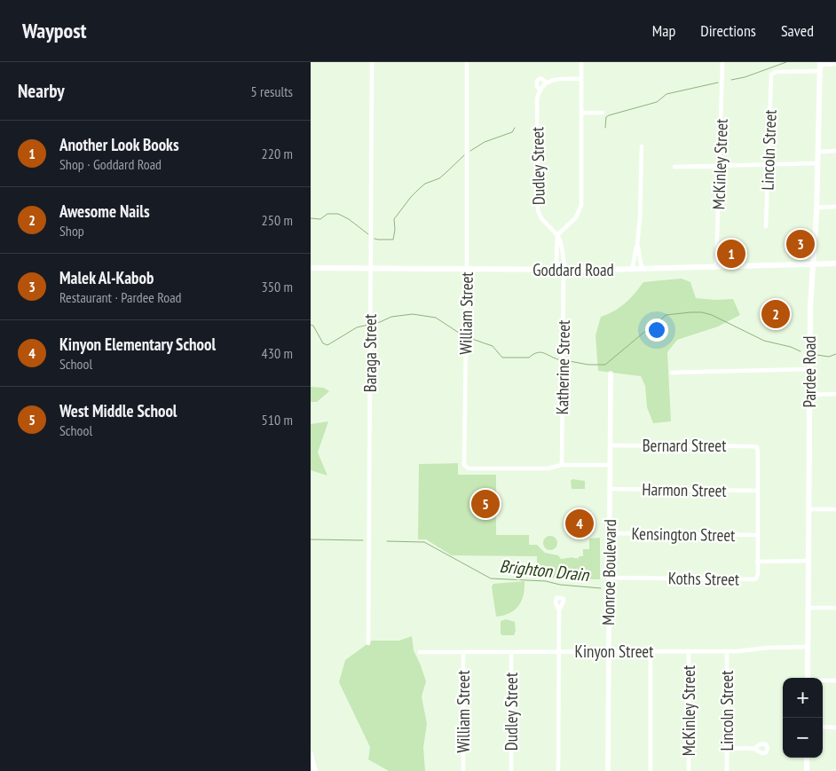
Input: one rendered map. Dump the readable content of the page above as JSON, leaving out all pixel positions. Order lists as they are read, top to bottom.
{
  "streets": {
    "main road": ["Goddard Road", "Pardee Road"],
    "street": [
      "Lincoln Street",
      "McKinley Street",
      "Dudley Street",
      "William Street",
      "Baraga Street",
      "Katherine Street",
      "Bernard Street",
      "Harmon Street",
      "Kensington Street",
      "Monroe Boulevard",
      "Koths Street",
      "Kinyon Street"
    ]
  },
  "crossings": [
    ["Lincoln Street", "Pardee Road"],
    ["Lincoln Street", "Kinyon Street"],
    ["McKinley Street", "Goddard Road"],
    ["McKinley Street", "Kinyon Street"],
    ["Dudley Street", "Katherine Street"],
    ["Dudley Street", "Kinyon Street"],
    ["Goddard Road", "William Street"],
    ["Goddard Road", "Baraga Street"],
    ["Goddard Road", "Katherine Street"],
    ["Goddard Road", "Pardee Road"],
    ["William Street", "Katherine Street"],
    ["William Street", "Kinyon Street"],
    ["Pardee Road", "Koths Street"],
    ["Pardee Road", "Kinyon Street"],
    ["Bernard Street", "Harmon Street"],
    ["Bernard Street", "Monroe Boulevard"],
    ["Harmon Street", "Monroe Boulevard"],
    ["Kensington Street", "Monroe Boulevard"],
    ["Monroe Boulevard", "Koths Street"],
    ["Monroe Boulevard", "Kinyon Street"]
  ],
  "water": ["Brighton Drain"],
  "page": {
    "header": "Waypost",
    "nav": ["Map", "Directions", "Saved"],
    "heading": ["Nearby", "5 results"],
    "list": [
      {
        "mark": "1",
        "name": "Another Look Books",
        "note": "Shop · Goddard Road",
        "value": "220 m"
      },
      {
        "mark": "2",
        "name": "Awesome Nails",
        "note": "Shop",
        "value": "250 m"
      },
      {
        "mark": "3",
        "name": "Malek Al-Kabob",
        "note": "Restaurant · Pardee Road",
        "value": "350 m"
      },
      {
        "mark": "4",
        "name": "Kinyon Elementary School",
        "note": "School",
        "value": "430 m"
      },
      {
        "mark": "5",
        "name": "West Middle School",
        "note": "School",
        "value": "510 m"
      }
    ],
    "pins": [
      "3",
      "1",
      "2",
      "5",
      "4"
    ],
    "map_buttons": ["+", "−"]
  }
}
